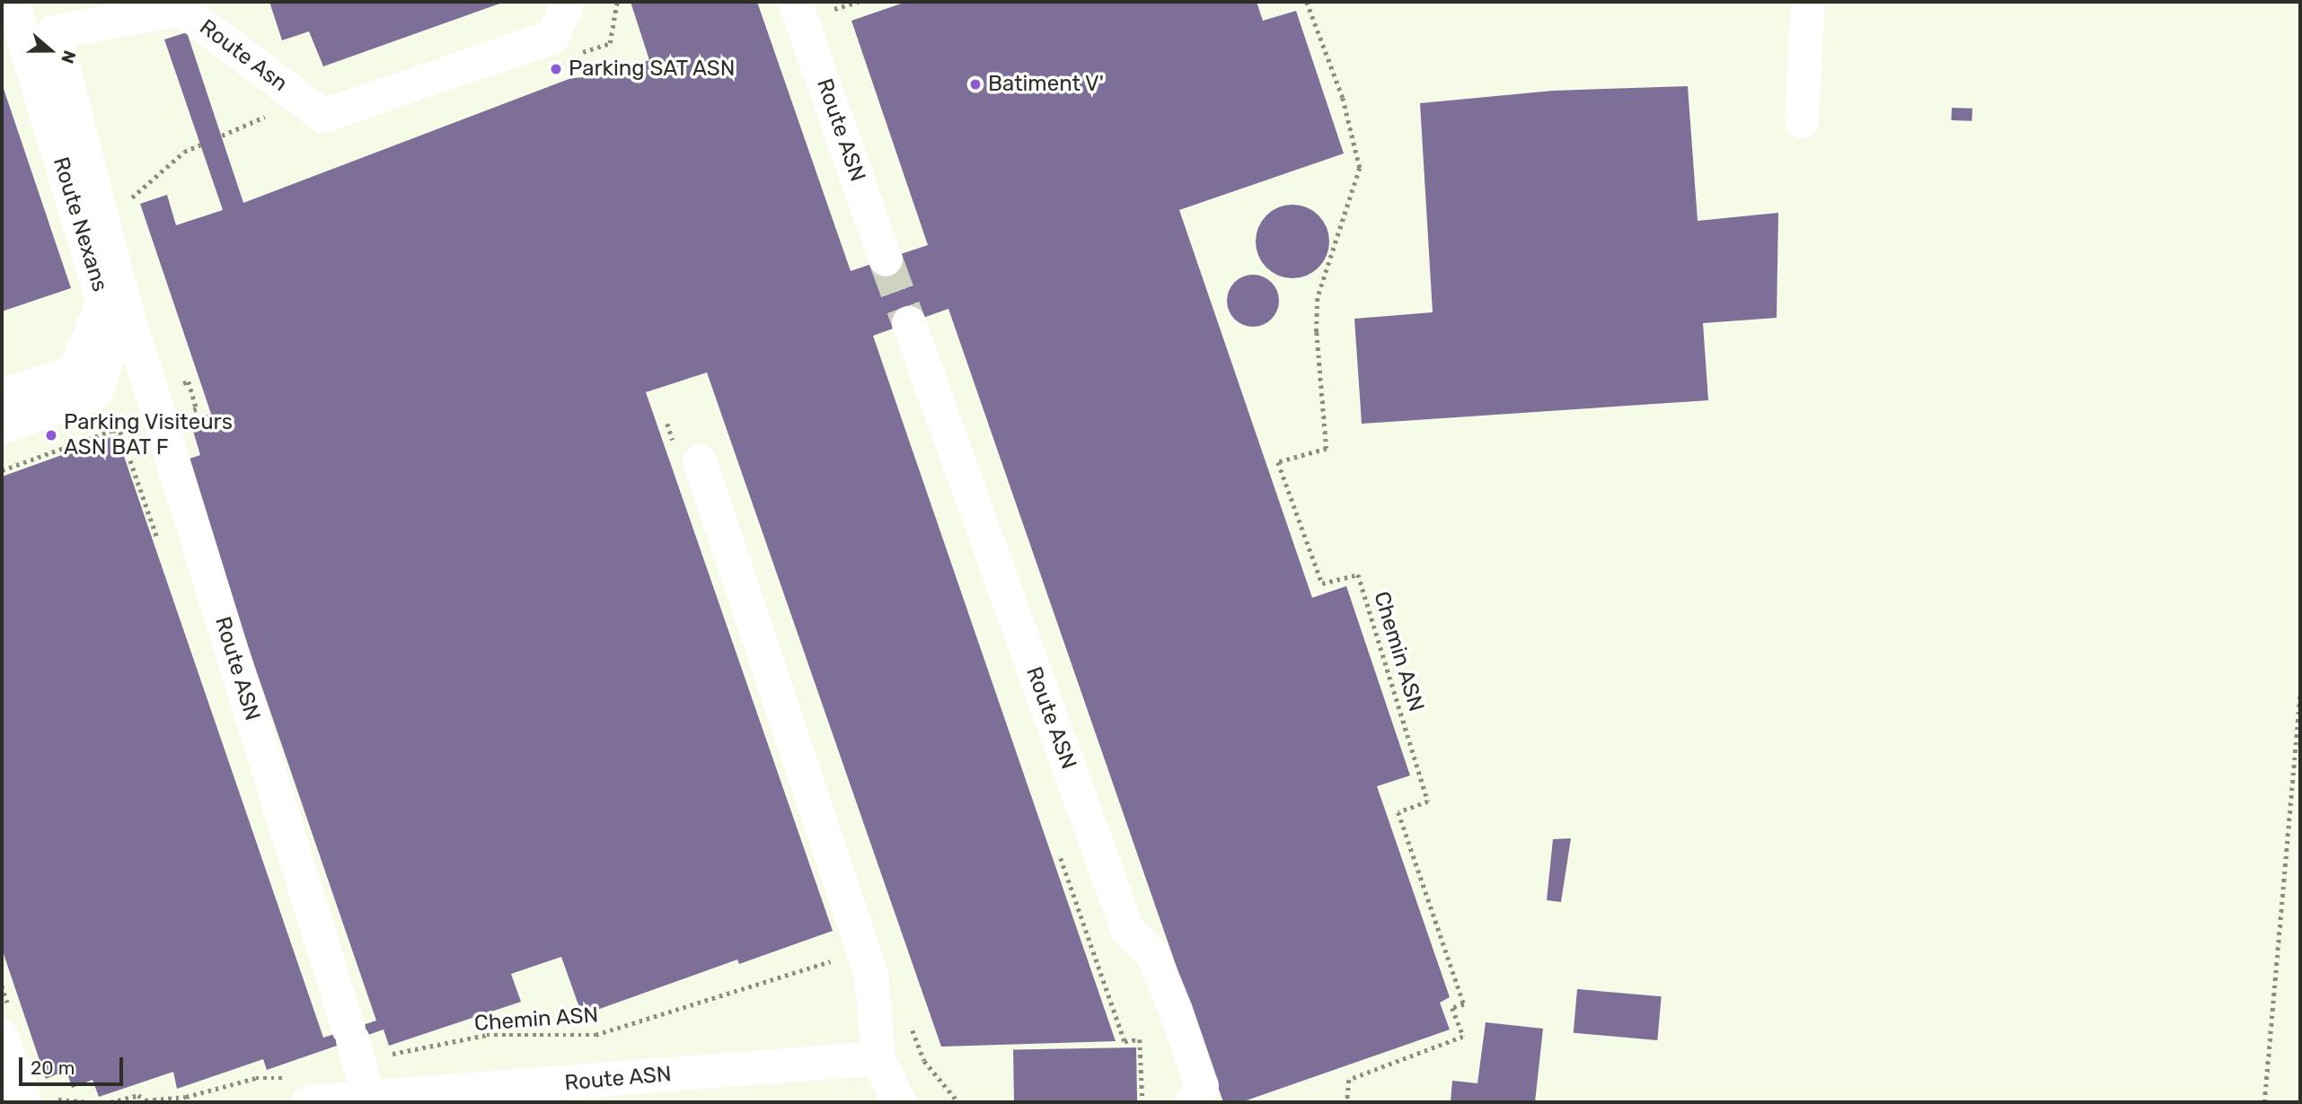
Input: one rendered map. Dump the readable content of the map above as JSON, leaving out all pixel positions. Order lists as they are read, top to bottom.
{
  "streets": {
    "lane": ["Route Asn", "Route ASN", "Route Nexans"],
    "path": ["Chemin ASN"]
  },
  "crossings": [
    ["Route Asn", "Route ASN"],
    ["Route ASN", "Chemin ASN"]
  ],
  "places": ["Parking SAT ASN", "Batiment V'", "Parking Visiteurs ASN BAT F"],
  "scale_bar": "20 m",
  "north": "right"
}
